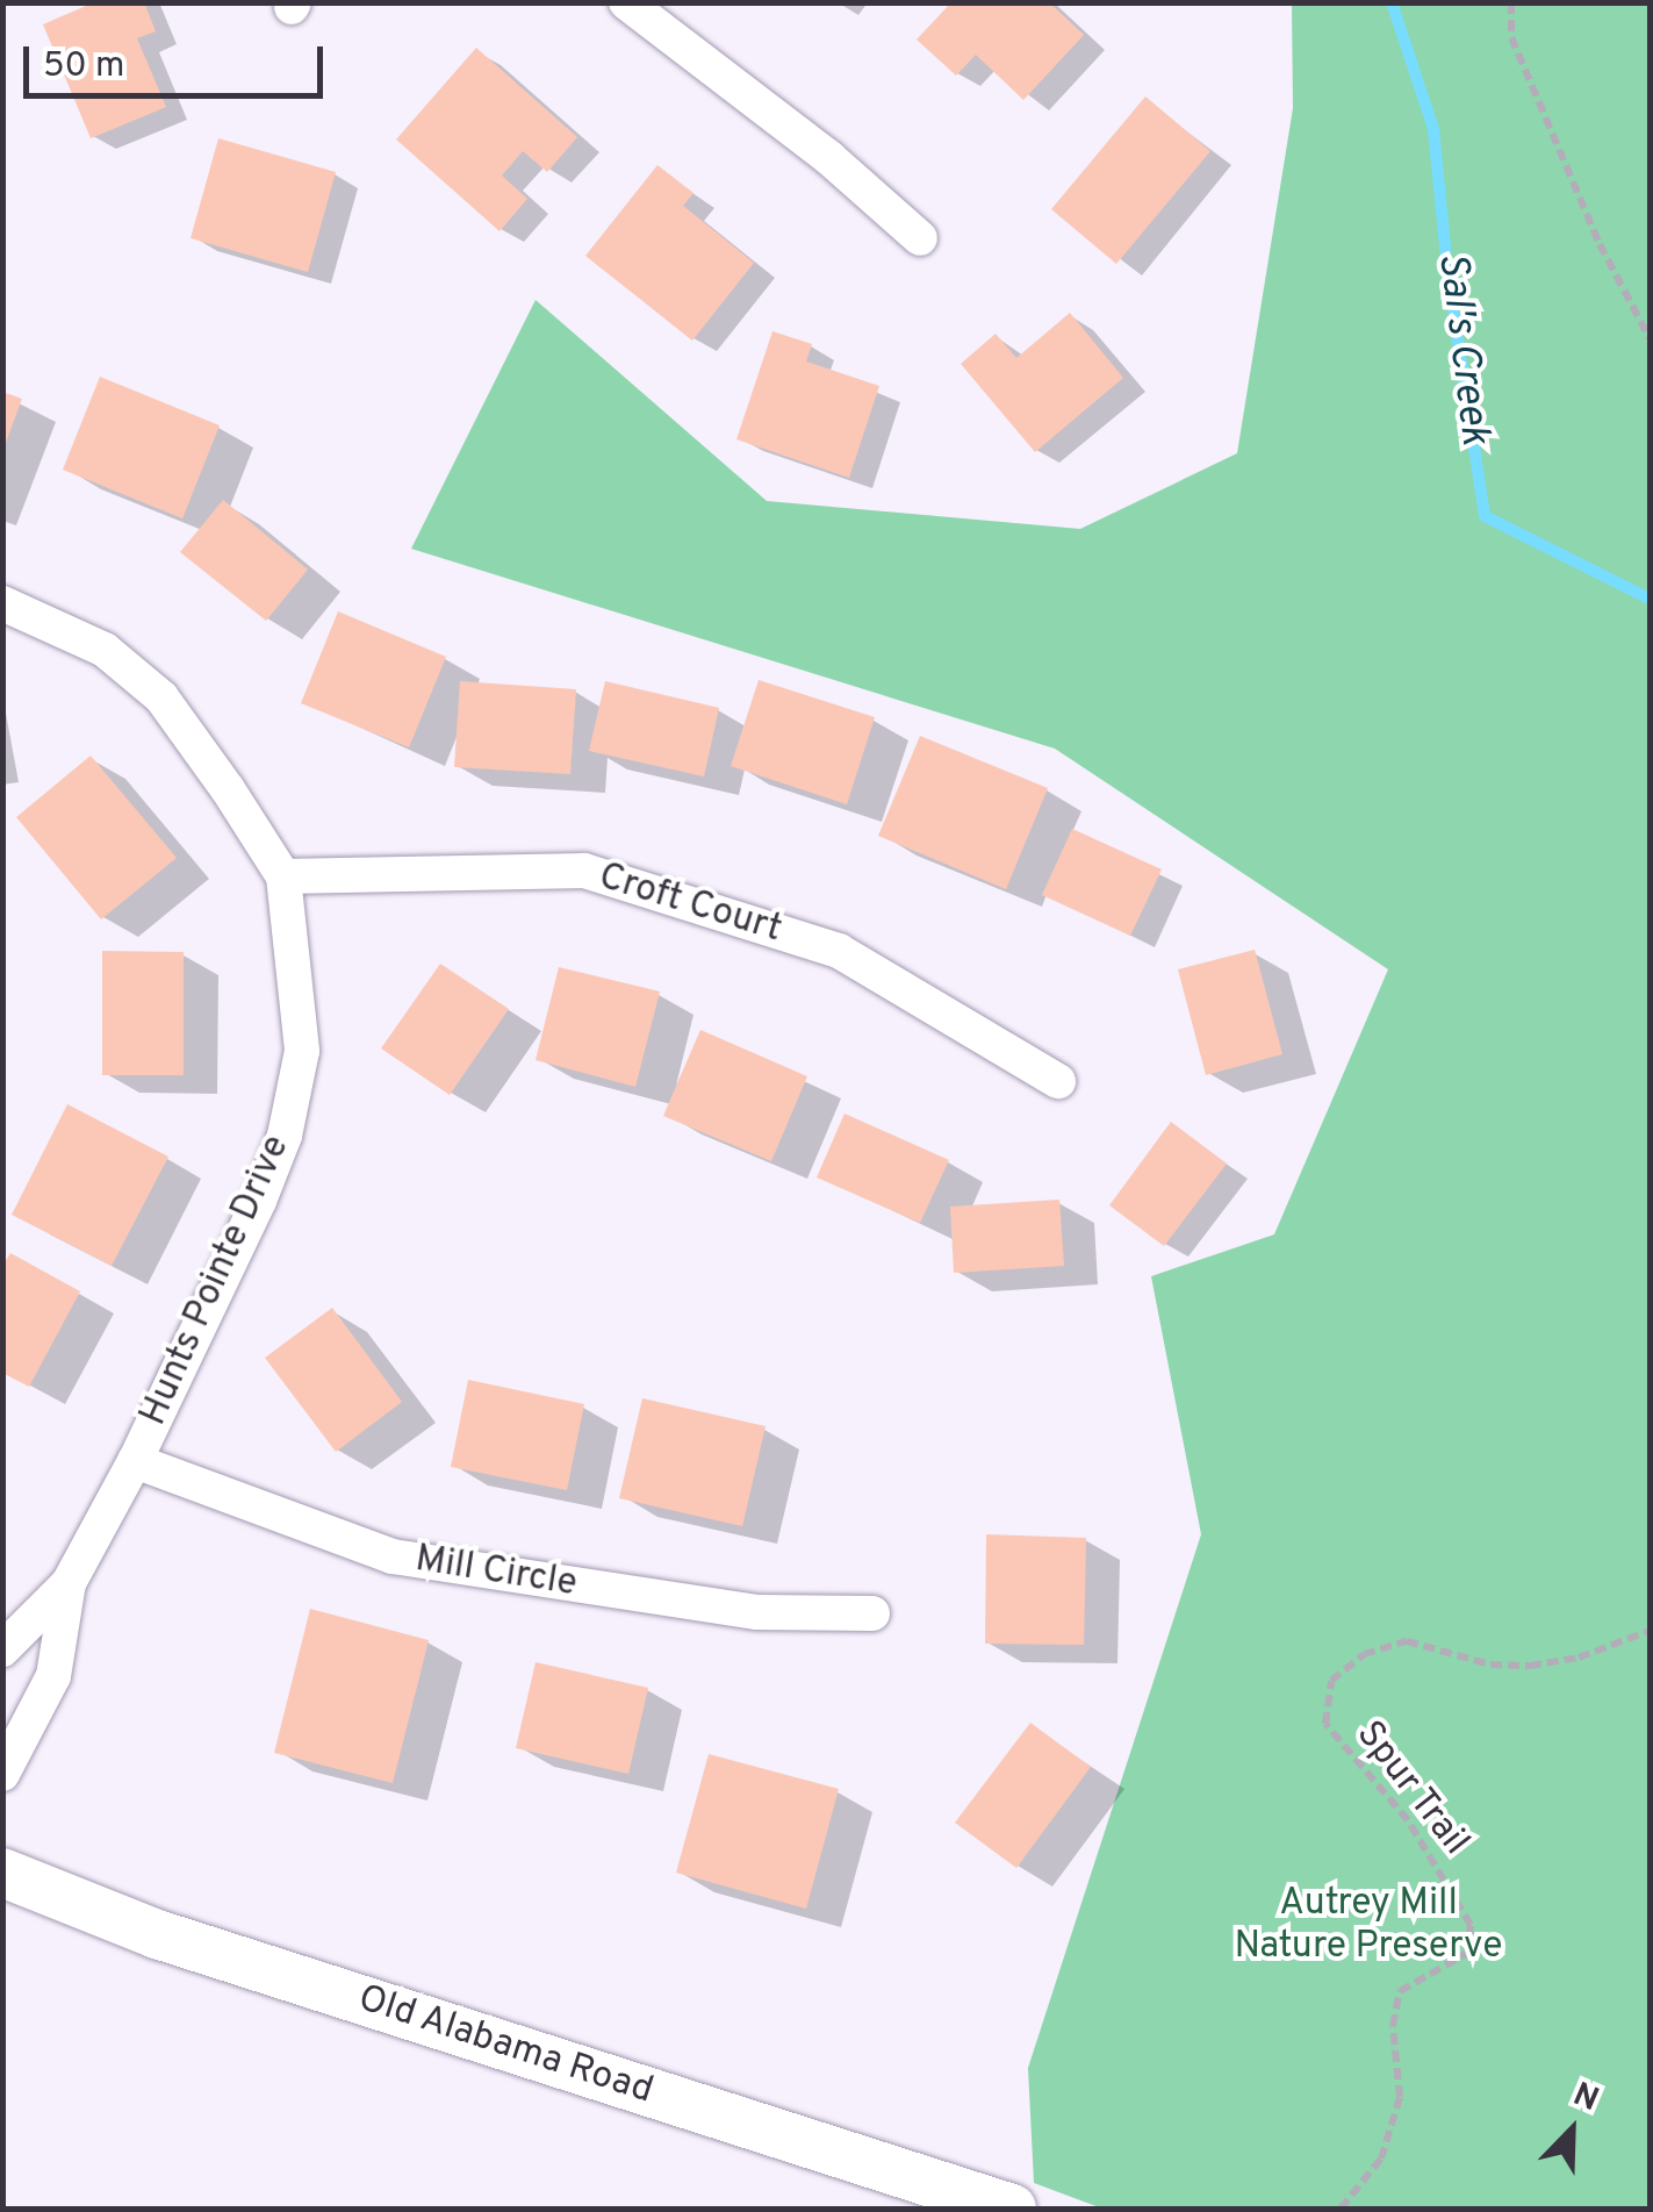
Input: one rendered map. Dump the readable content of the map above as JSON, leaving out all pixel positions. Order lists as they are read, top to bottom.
{
  "streets": {
    "main road": ["Old Alabama Road"],
    "street": ["Croft Court", "Hunts Pointe Drive", "Mill Circle"],
    "path": ["Spur Trail"]
  },
  "crossings": [
    ["Croft Court", "Hunts Pointe Drive"],
    ["Hunts Pointe Drive", "Mill Circle"]
  ],
  "water": ["Sal's Creek"],
  "parks": ["Autrey Mill Nature Preserve"],
  "scale_bar": "50 m",
  "north": "top right"
}
